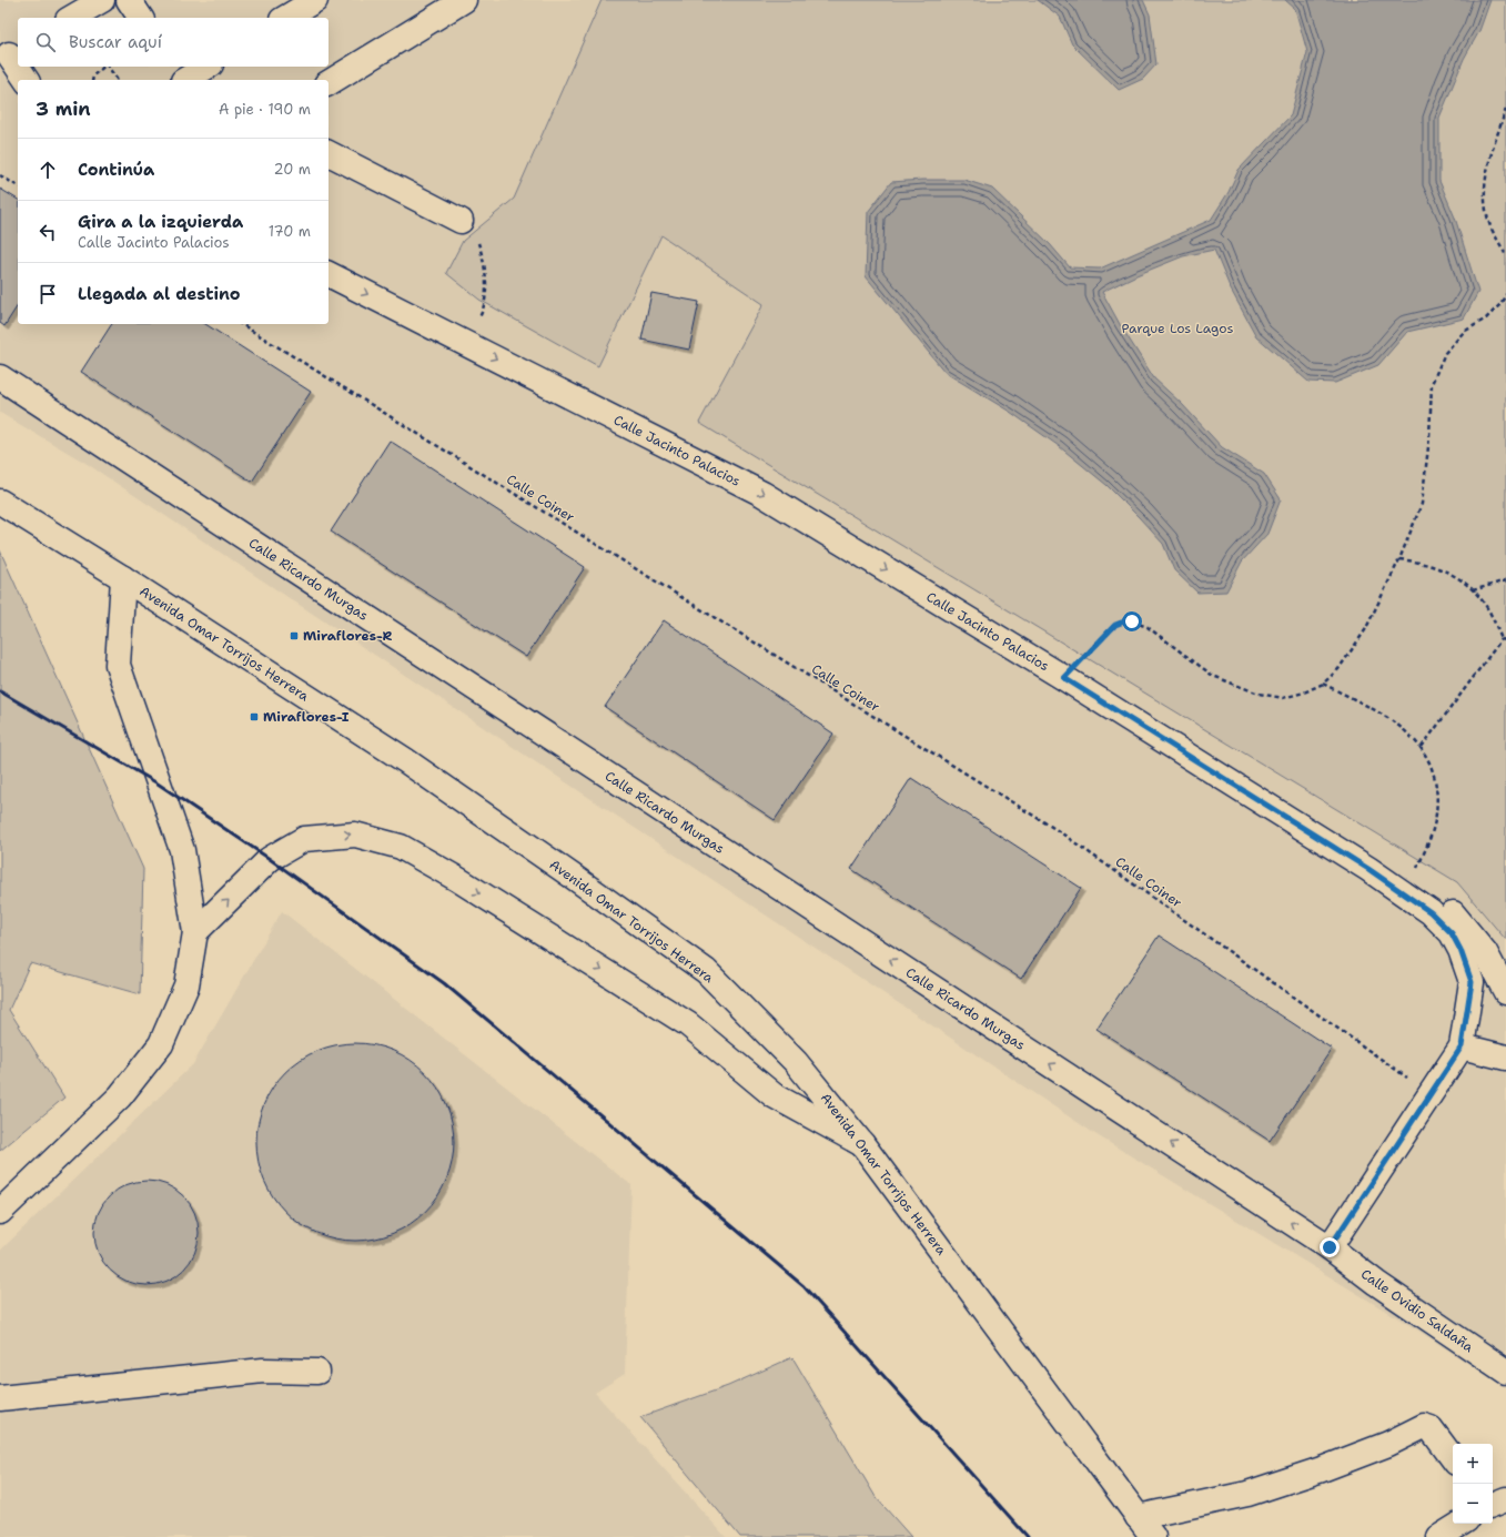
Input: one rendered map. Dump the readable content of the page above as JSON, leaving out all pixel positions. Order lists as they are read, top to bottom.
{
  "streets": {
    "main road": [
      "Calle Jacinto Palacios",
      "Calle Ricardo Murgas",
      "Avenida Omar Torrijos Herrera",
      "Calle Ovidio Saldaña"
    ],
    "path": ["Calle Coiner"]
  },
  "crossings": [
    ["Calle Jacinto Palacios", "Calle Coiner"],
    ["Calle Jacinto Palacios", "Calle Ricardo Murgas"],
    ["Calle Jacinto Palacios", "Calle Ovidio Saldaña"],
    ["Calle Ricardo Murgas", "Calle Ovidio Saldaña"]
  ],
  "one_way": ["Calle Jacinto Palacios", "Calle Ricardo Murgas"],
  "parks": ["Parque Los Lagos"],
  "places": {
    "transit": ["Miraflores-R", "Miraflores-I"]
  },
  "page": {
    "search": "Buscar aquí",
    "heading": ["3 min", "A pie · 190 m"],
    "list": [
      ["Continúa", "20 m"],
      ["Gira a la izquierda", "Calle Jacinto Palacios", "170 m"],
      "Llegada al destino"
    ],
    "map_buttons": ["+", "−"]
  }
}
